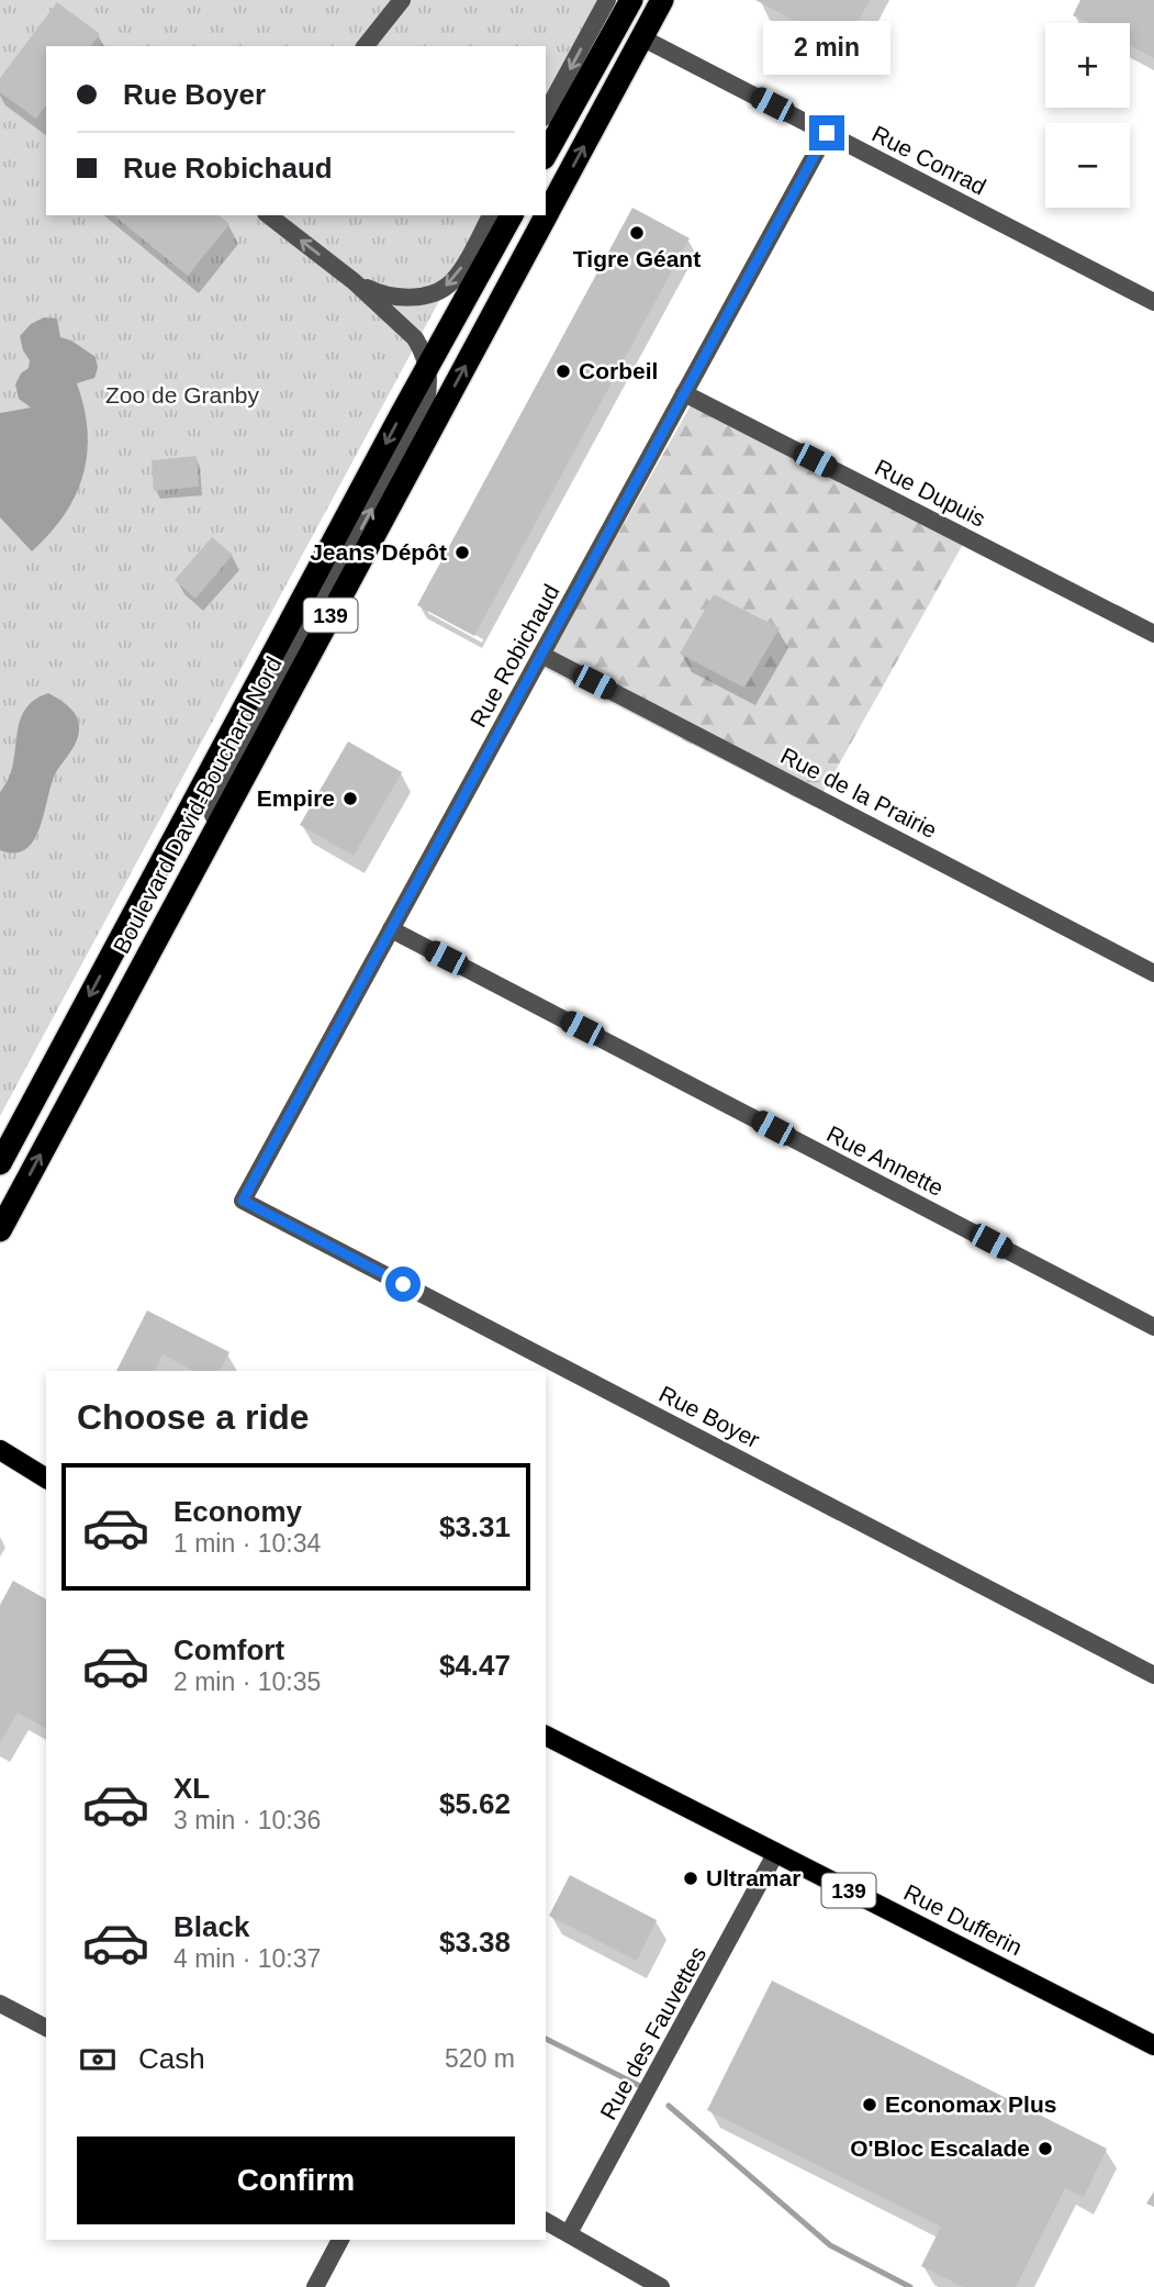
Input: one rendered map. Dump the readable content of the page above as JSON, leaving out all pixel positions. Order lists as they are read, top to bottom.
{
  "streets": {
    "highway": ["139", "Boulevard David-Bouchard Nord"],
    "main road": ["Rue Dufferin"],
    "street": [
      "Rue Conrad",
      "Rue Dupuis",
      "Rue Robichaud",
      "Rue de la Prairie",
      "Rue Annette",
      "Rue Boyer",
      "Rue des Fauvettes"
    ]
  },
  "crossings": [
    ["Rue Conrad", "Rue Robichaud"],
    ["Rue Conrad", "Boulevard David-Bouchard Nord"],
    ["Rue Dupuis", "Rue Robichaud"],
    ["Rue Robichaud", "Rue de la Prairie"],
    ["Rue Robichaud", "Rue Annette"],
    ["Rue Robichaud", "Rue Boyer"],
    ["Rue Dufferin", "Rue des Fauvettes"]
  ],
  "parks": ["Zoo de Granby"],
  "places": [
    "Tigre Géant",
    "Corbeil",
    "Jeans Dépôt",
    "Empire",
    "Ultramar",
    "Economax Plus",
    "O'Bloc Escalade"
  ],
  "page": {
    "bubble": "2 min",
    "map_buttons": ["+", "−"],
    "banner": ["Rue Boyer", "Rue Robichaud"],
    "heading": "Choose a ride",
    "list": [
      {
        "name": "Economy",
        "note": "1 min · 10:34",
        "value": "$3.31"
      },
      {
        "name": "Comfort",
        "note": "2 min · 10:35",
        "value": "$4.47"
      },
      {
        "name": "XL",
        "note": "3 min · 10:36",
        "value": "$5.62"
      },
      {
        "name": "Black",
        "note": "4 min · 10:37",
        "value": "$3.38"
      }
    ],
    "pay": ["Cash", "520 m"],
    "buttons": "Confirm"
  }
}
